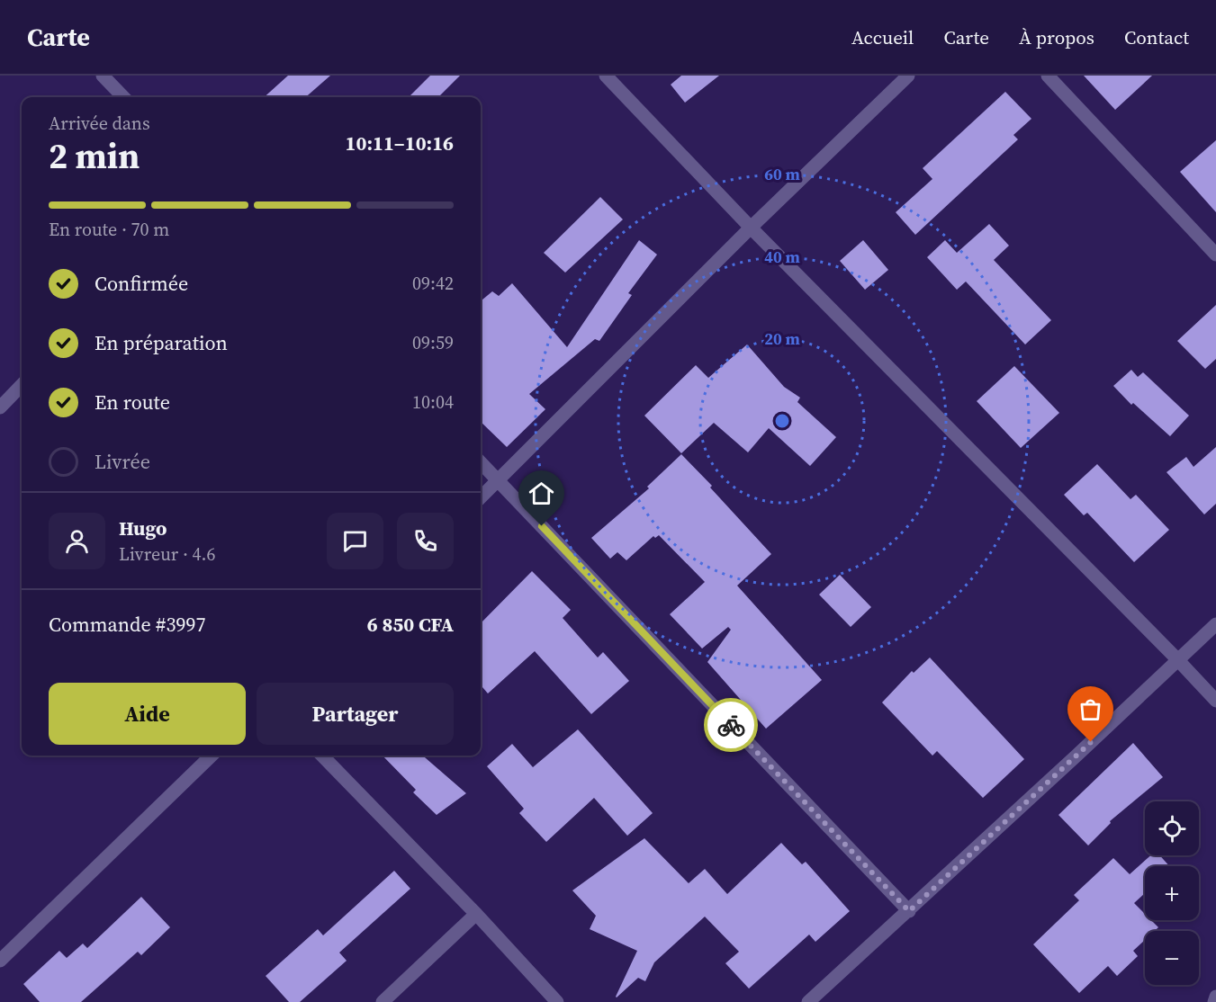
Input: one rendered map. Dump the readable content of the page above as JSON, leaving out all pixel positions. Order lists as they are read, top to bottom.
{
  "page": {
    "header": "Carte",
    "nav": [
      "Accueil",
      "Carte",
      "À propos",
      "Contact"
    ],
    "heading": ["2 min", "Arrivée dans", "10:11–10:16"],
    "panel": [
      "Hugo",
      "Livreur · 4.6",
      "Commande #3997",
      "6 850 CFA"
    ],
    "bar": "En route · 70 m",
    "list": [
      ["Confirmée", "09:42"],
      ["En préparation", "09:59"],
      ["En route", "10:04"],
      "Livrée"
    ],
    "buttons": ["Aide", "Partager"],
    "map_buttons": ["+", "−"]
  },
  "rings": ["60 m", "40 m", "20 m"]
}
